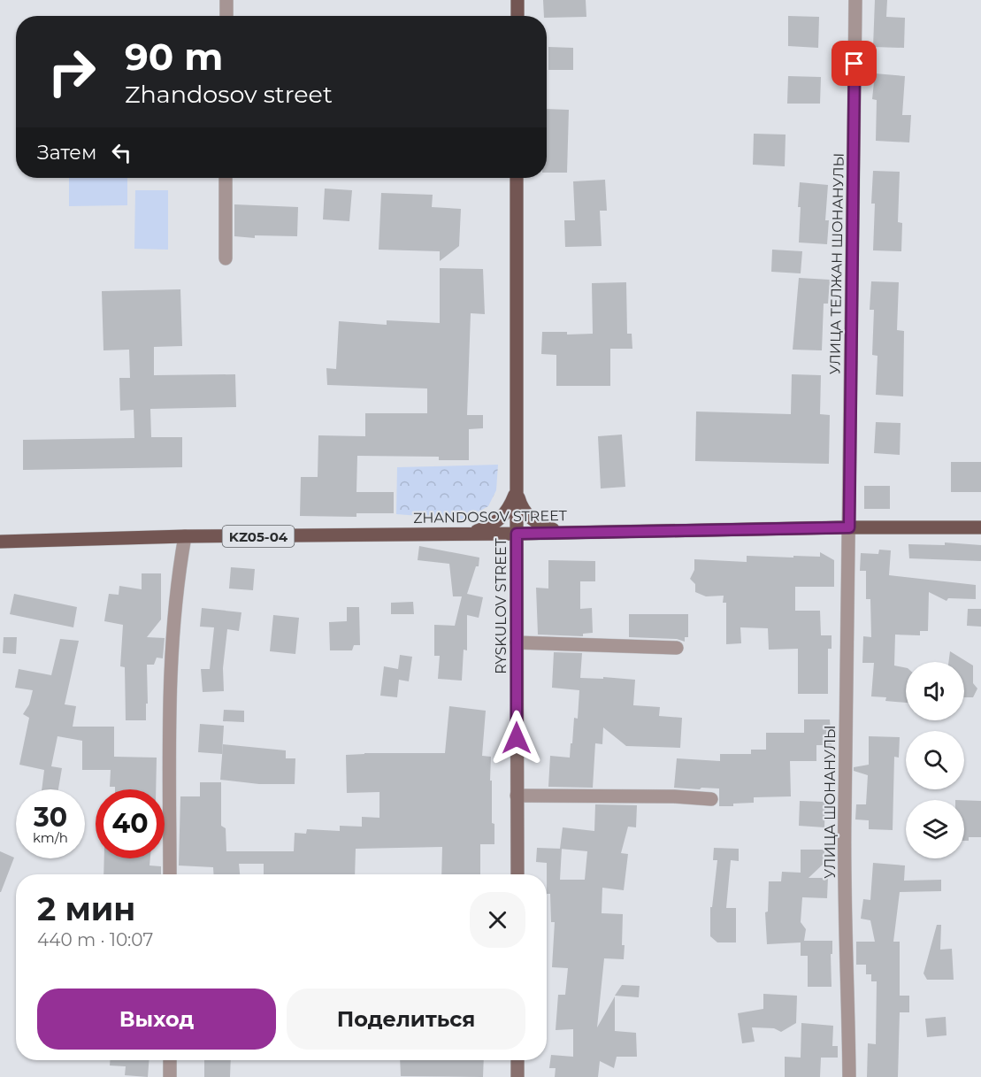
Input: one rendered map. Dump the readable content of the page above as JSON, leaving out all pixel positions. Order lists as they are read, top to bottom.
{
  "streets": {
    "main road": ["ZHANDOSOV STREET", "KZ05-04", "RYSKULOV STREET"],
    "street": ["УЛИЦА ТЕЛЖАН ШОНАНУЛЫ", "УЛИЦА ШОНАНУЛЫ"]
  },
  "crossings": [
    ["УЛИЦА ТЕЛЖАН ШОНАНУЛЫ", "ZHANDOSOV STREET"],
    ["УЛИЦА ТЕЛЖАН ШОНАНУЛЫ", "УЛИЦА ШОНАНУЛЫ"],
    ["ZHANDOSOV STREET", "KZ05-04"],
    ["ZHANDOSOV STREET", "RYSKULOV STREET"],
    ["ZHANDOSOV STREET", "УЛИЦА ШОНАНУЛЫ"],
    ["KZ05-04", "RYSKULOV STREET"]
  ],
  "page": {
    "turn": ["90 m", "Zhandosov street"],
    "then": "Затем",
    "speed": "30 km/h",
    "limit": "40",
    "heading": ["2 мин", "440 m · 10:07"],
    "buttons": ["Выход", "Поделиться"]
  }
}
